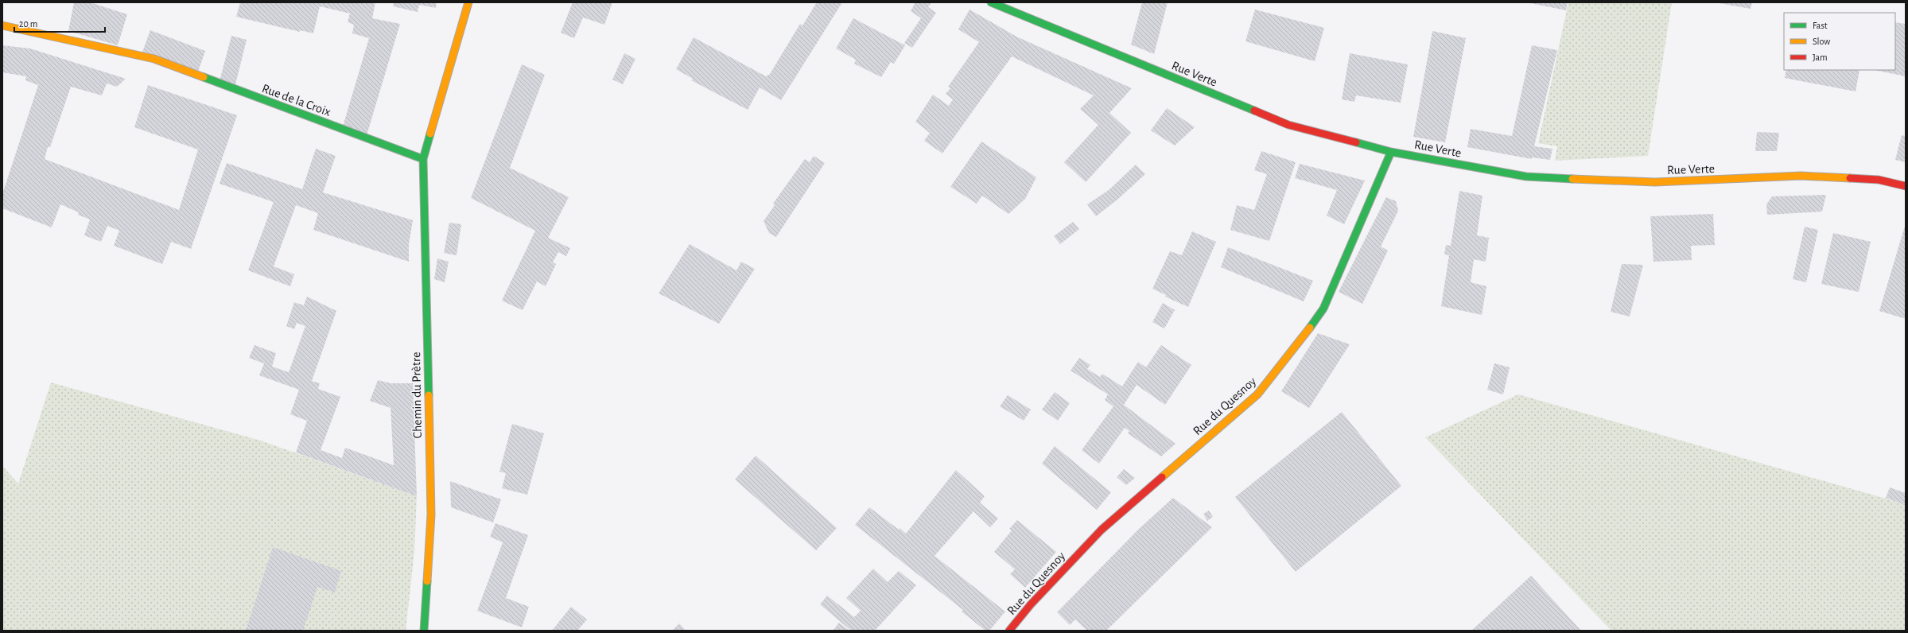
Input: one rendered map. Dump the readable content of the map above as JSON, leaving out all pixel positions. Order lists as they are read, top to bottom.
{
  "streets": {
    "street": [
      "Rue Verte",
      "Rue de la Croix",
      "Chemin du Prètre",
      "Rue du Quesnoy"
    ]
  },
  "crossings": [
    ["Rue Verte", "Rue du Quesnoy"],
    ["Rue de la Croix", "Chemin du Prètre"]
  ],
  "legend": ["Fast", "Slow", "Jam"],
  "scale_bar": "20 m"
}
